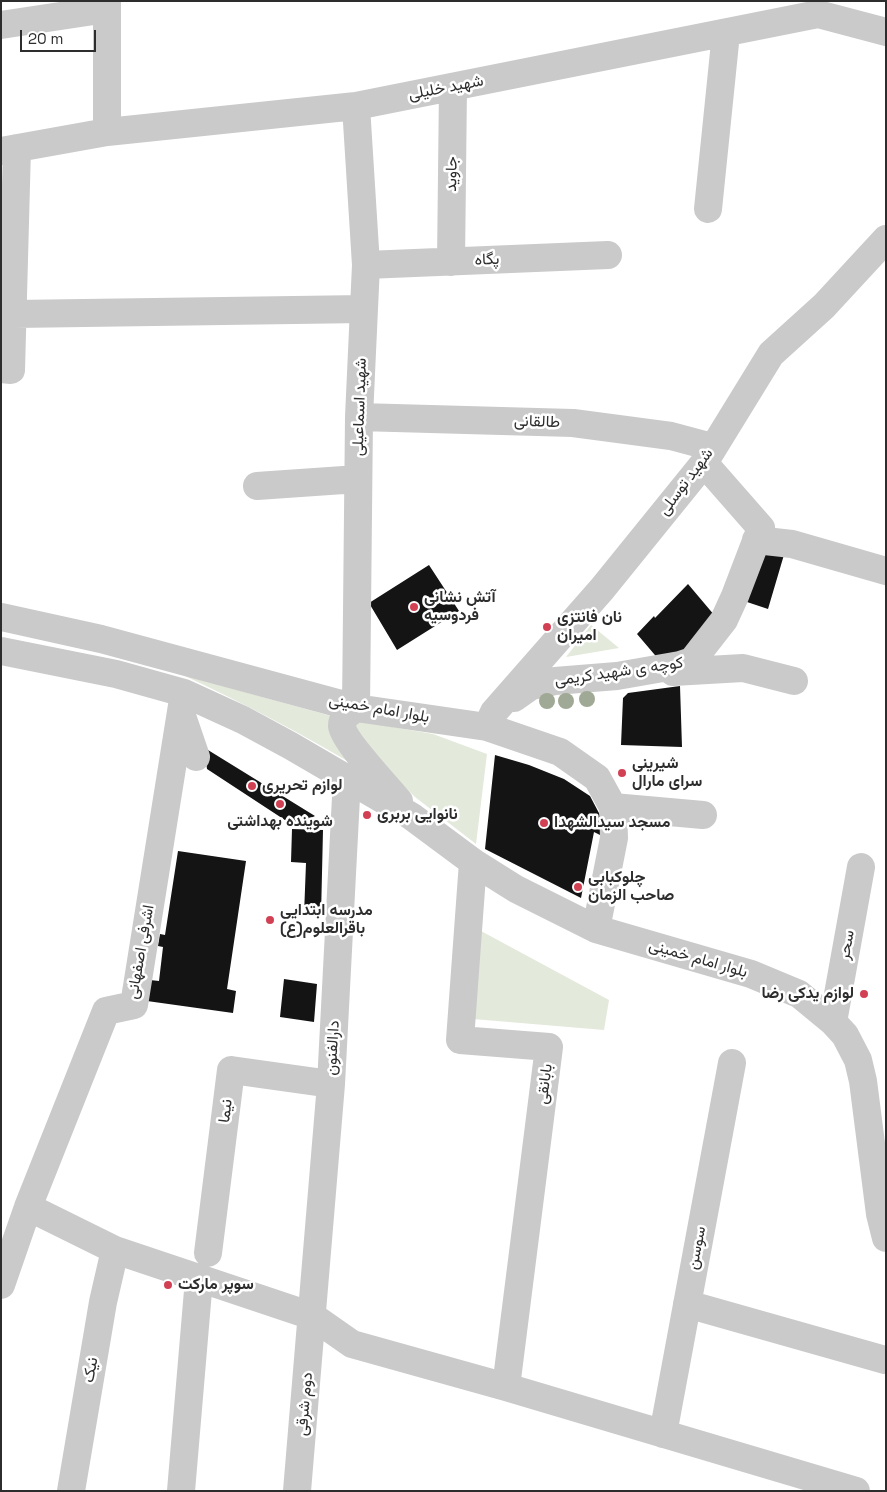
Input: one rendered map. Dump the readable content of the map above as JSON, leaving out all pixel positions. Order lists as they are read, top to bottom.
{
  "streets": {
    "street": [
      "شهید خلیلی",
      "جاوید",
      "پگاه",
      "شهید اسماعیلی",
      "طالقانی",
      "شهید توسلی",
      "کوچه ی شهید کریمی",
      "بلوار امام خمینی",
      "سحر",
      "اشرفی اصفهانی",
      "دارالفنون",
      "بابانقی",
      "نیما",
      "سوسن",
      "نیک",
      "دوم شرقی"
    ]
  },
  "crossings": [
    ["شهید خلیلی", "جاوید"],
    ["شهید خلیلی", "شهید اسماعیلی"],
    ["جاوید", "پگاه"],
    ["پگاه", "شهید اسماعیلی"],
    ["شهید اسماعیلی", "طالقانی"],
    ["شهید اسماعیلی", "بلوار امام خمینی"],
    ["طالقانی", "شهید توسلی"],
    ["شهید توسلی", "کوچه ی شهید کریمی"],
    ["شهید توسلی", "بلوار امام خمینی"],
    ["کوچه ی شهید کریمی", "بلوار امام خمینی"],
    ["بلوار امام خمینی", "سحر"],
    ["بلوار امام خمینی", "اشرفی اصفهانی"],
    ["بلوار امام خمینی", "دارالفنون"],
    ["بلوار امام خمینی", "بابانقی"],
    ["دارالفنون", "نیما"],
    ["دارالفنون", "دوم شرقی"]
  ],
  "places": [
    "آتش نشانی فردوسیه",
    "نان فانتزی امیران",
    "شیرینی سرای مارال",
    "لوازم تحریری",
    "شوینده بهداشتی",
    "نانوایی بربری",
    "مسجد سیدالشهدا",
    "چلوکبابی صاحب الزمان",
    "مدرسه ابتدایی باقرالعلوم(ع)",
    "لوازم یدکی رضا",
    "سوپر مارکت"
  ],
  "scale_bar": "20 m"
}
